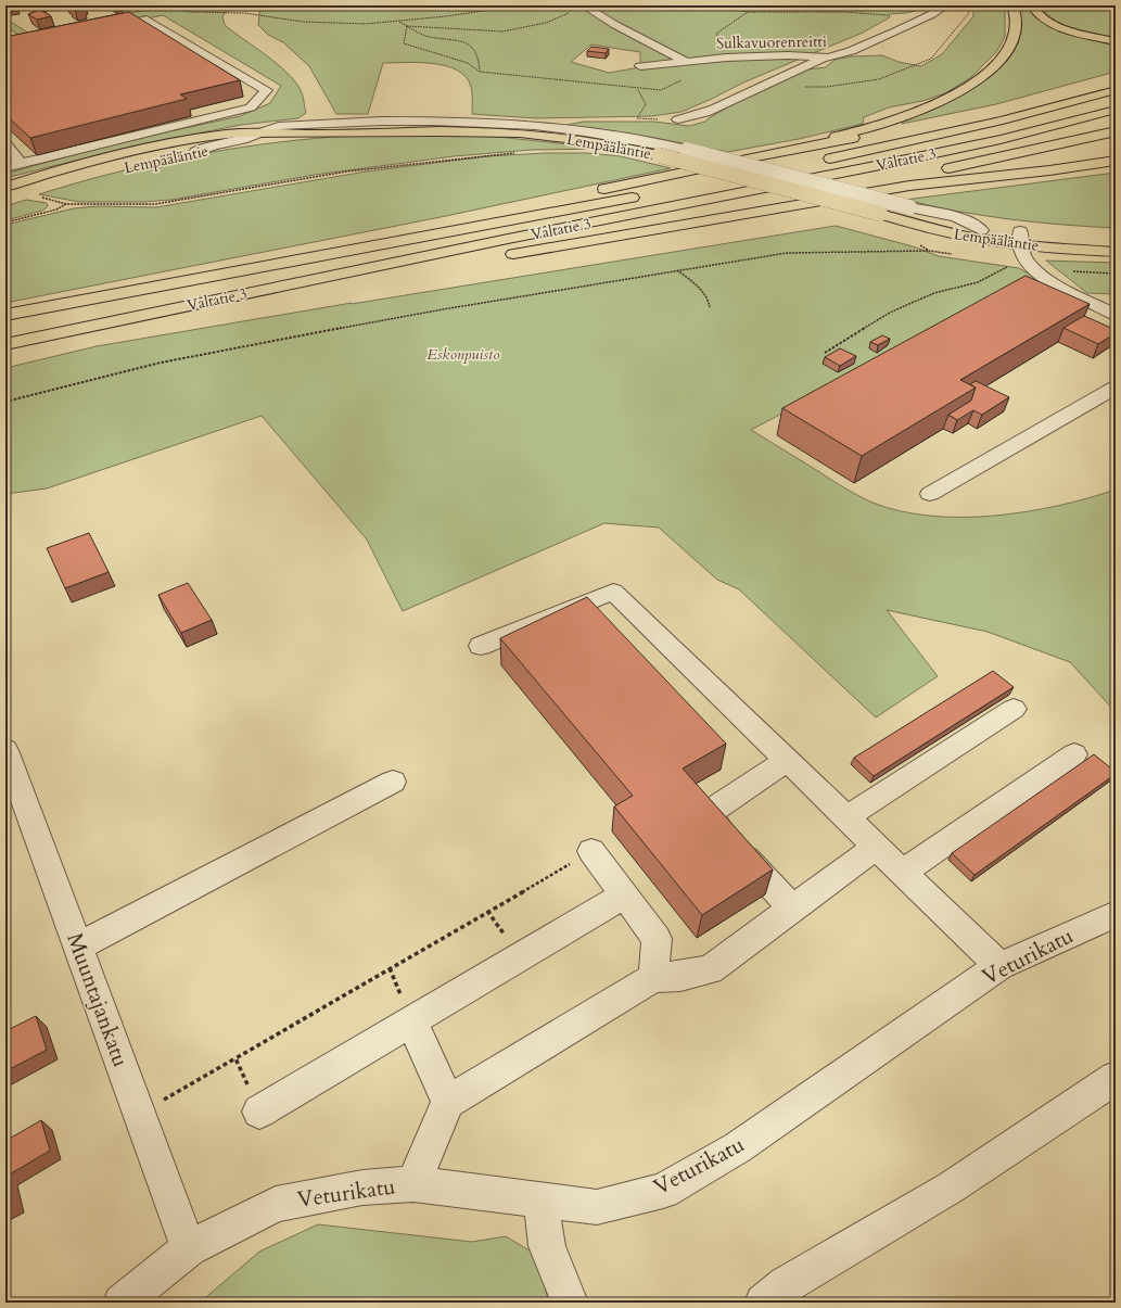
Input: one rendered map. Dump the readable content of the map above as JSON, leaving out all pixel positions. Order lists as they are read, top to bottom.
{
  "streets": {
    "main road": ["Lempääläntie", "Valtatie 3"],
    "street": ["Sulkavuorenreitti", "Veturikatu", "Muuntajankatu"]
  },
  "crossings": [
    ["Veturikatu", "Muuntajankatu"]
  ],
  "parks": ["Eskonpuisto"]
}
